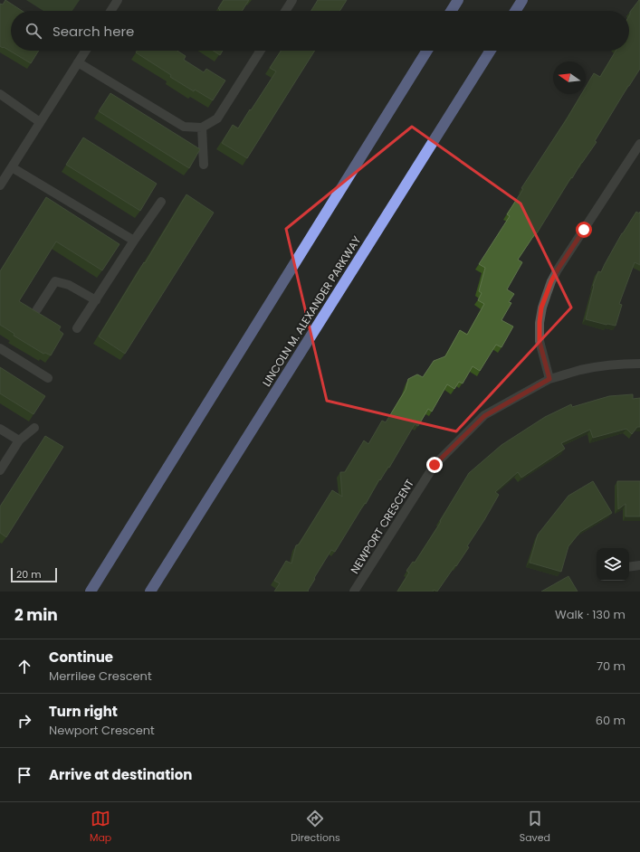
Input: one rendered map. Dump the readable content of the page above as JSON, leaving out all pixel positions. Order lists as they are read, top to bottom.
{
  "streets": {
    "highway": ["LINCOLN M. ALEXANDER PARKWAY"],
    "street": ["NEWPORT CRESCENT"]
  },
  "scale_bar": "20 m",
  "north": "left",
  "page": {
    "search": "Search here",
    "scale": "20 m",
    "heading": ["2 min", "Walk · 130 m"],
    "list": [
      ["Continue", "Merrilee Crescent", "70 m"],
      ["Turn right", "Newport Crescent", "60 m"],
      "Arrive at destination"
    ],
    "nav": ["Map", "Directions", "Saved"]
  }
}
